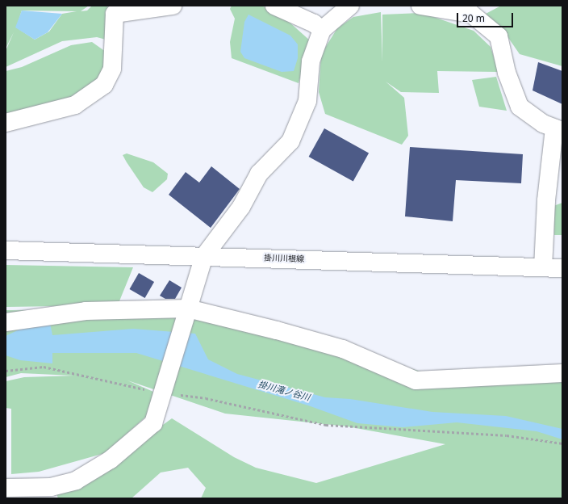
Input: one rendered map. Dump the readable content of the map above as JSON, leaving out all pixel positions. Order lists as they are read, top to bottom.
{
  "streets": {
    "street": ["掛川川根線"]
  },
  "water": ["掛川滝ノ谷川"],
  "scale_bar": "20 m"
}
